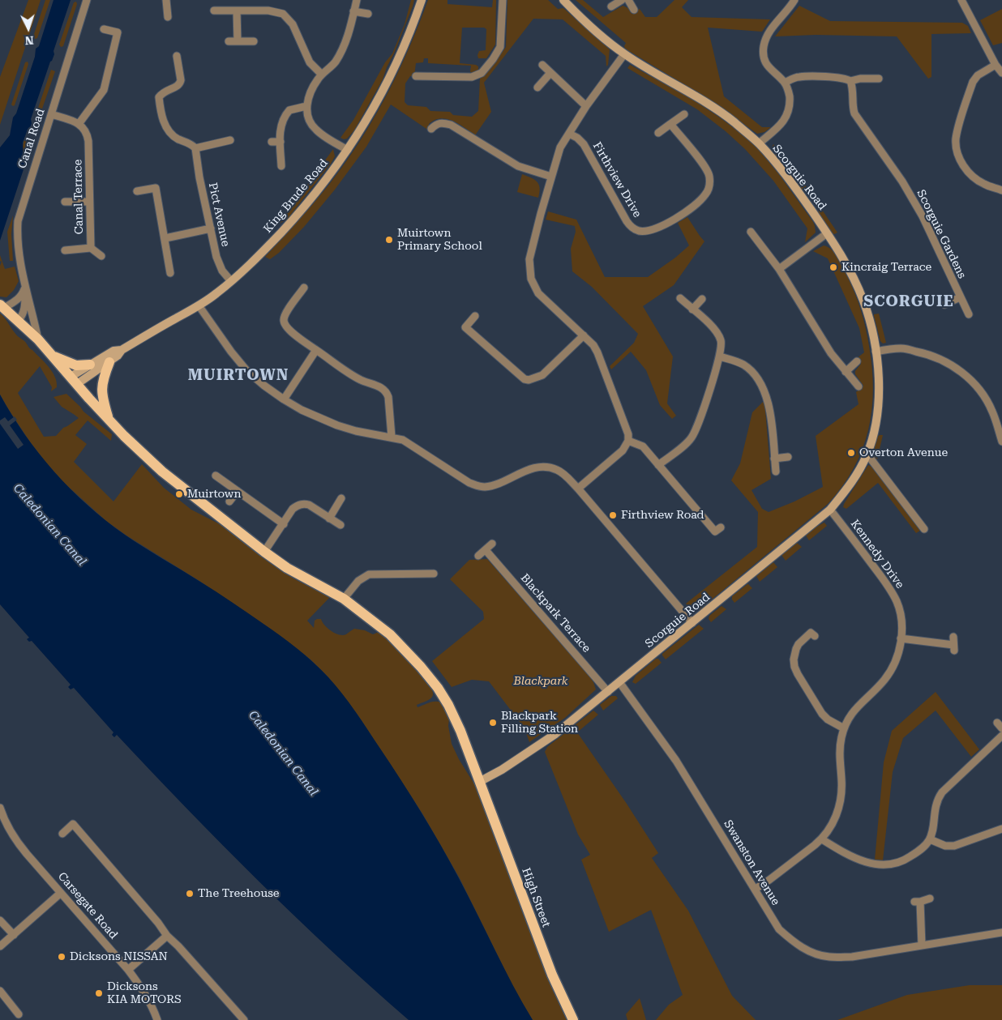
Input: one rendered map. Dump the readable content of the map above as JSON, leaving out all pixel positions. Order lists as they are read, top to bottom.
{
  "streets": {
    "main road": ["High Street"],
    "street": [
      "Canal Road",
      "Scorguie Road",
      "Firthview Drive",
      "King Brude Road",
      "Canal Terrace",
      "Pict Avenue",
      "Scorguie Gardens",
      "Kennedy Drive",
      "Blackpark Terrace",
      "Swanston Avenue",
      "Carsegate Road"
    ]
  },
  "crossings": [
    ["Canal Road", "High Street"],
    ["Scorguie Road", "Kennedy Drive"],
    ["Scorguie Road", "Blackpark Terrace"],
    ["Scorguie Road", "Swanston Avenue"],
    ["Scorguie Road", "High Street"],
    ["King Brude Road", "Pict Avenue"],
    ["King Brude Road", "High Street"],
    ["Kennedy Drive", "Swanston Avenue"]
  ],
  "districts": ["SCORGUIE", "MUIRTOWN"],
  "water": ["Caledonian Canal"],
  "parks": ["Blackpark"],
  "places": [
    "Muirtown Primary School",
    "Kincraig Terrace",
    "Overton Avenue",
    "Muirtown",
    "Firthview Road",
    "Blackpark Filling Station",
    "The Treehouse",
    "Dicksons NISSAN",
    "Dicksons KIA MOTORS"
  ],
  "north": "bottom"
}
